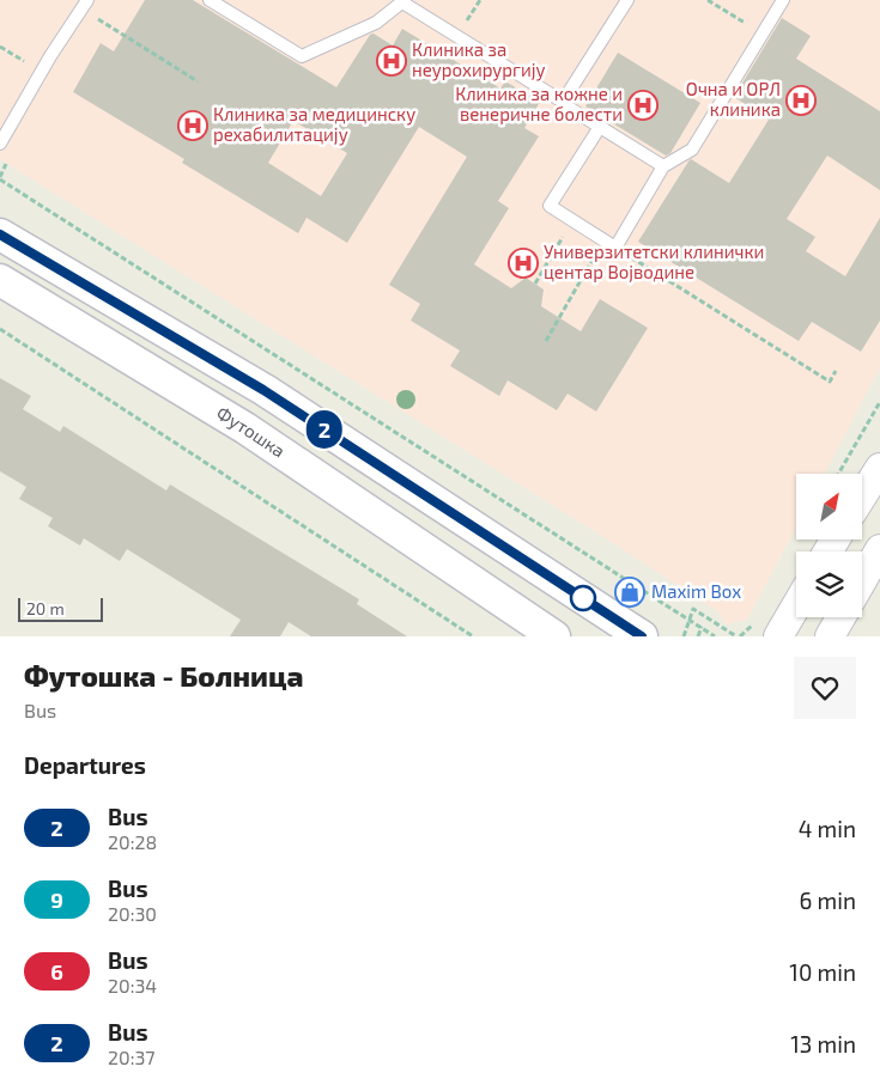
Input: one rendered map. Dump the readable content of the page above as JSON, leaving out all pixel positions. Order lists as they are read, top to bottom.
{
  "streets": {
    "main road": ["Футошка"]
  },
  "places": {
    "hospital": [
      "Клиника за неурохирургију",
      "Очна и ОРЛ клиника",
      "Клиника за кожне и венеричне болести",
      "Клиника за медицинску рехабилитацију",
      "Универзитетски клинички центар Војводине"
    ],
    "shop": ["Maxim Box"]
  },
  "lines": ["bus line 2"],
  "scale_bar": "20 m",
  "north": "top right",
  "page": {
    "on_map": "2",
    "scale": "20 m",
    "heading": [
      ["Футошка - Болница", "Bus"],
      "Departures"
    ],
    "list": [
      {
        "mark": "2",
        "name": "Bus",
        "note": "20:28",
        "value": "4 min"
      },
      {
        "mark": "9",
        "name": "Bus",
        "note": "20:30",
        "value": "6 min"
      },
      {
        "mark": "6",
        "name": "Bus",
        "note": "20:34",
        "value": "10 min"
      },
      {
        "mark": "2",
        "name": "Bus",
        "note": "20:37",
        "value": "13 min"
      }
    ]
  }
}
